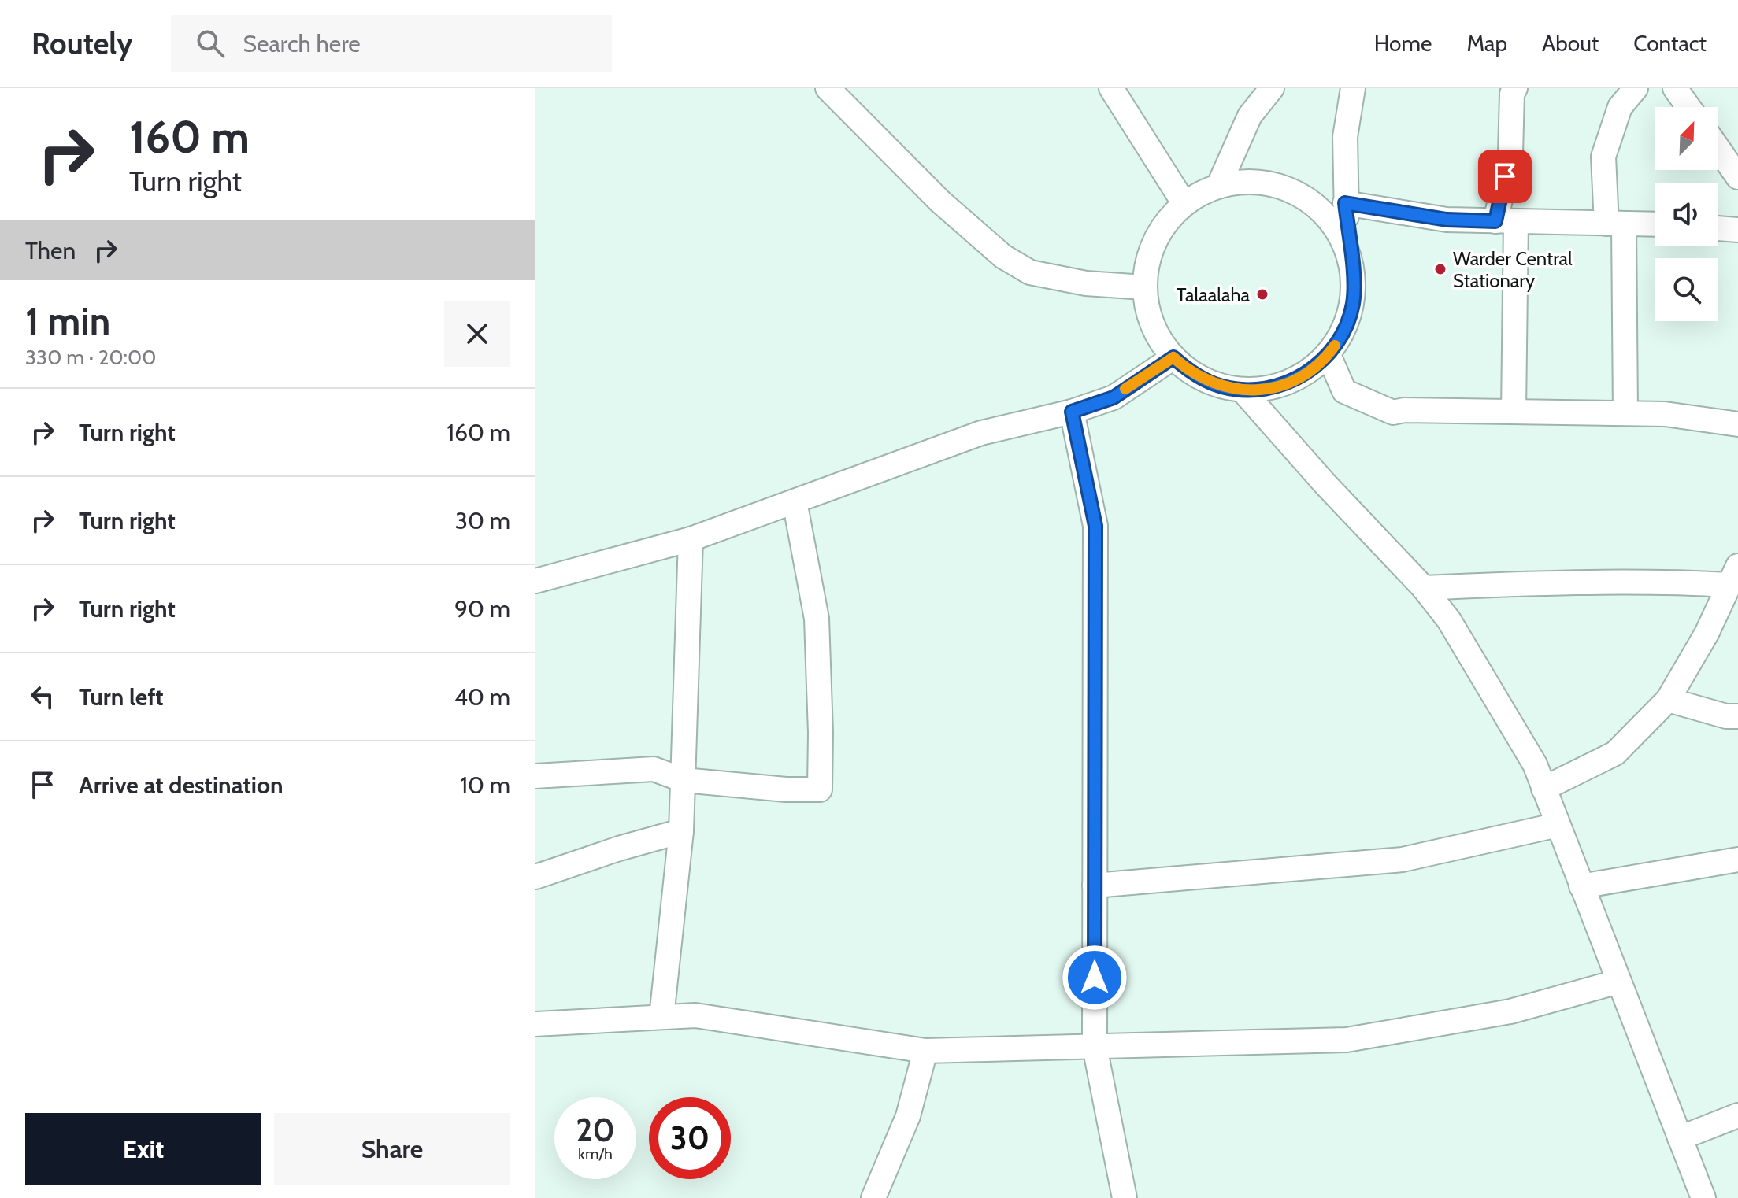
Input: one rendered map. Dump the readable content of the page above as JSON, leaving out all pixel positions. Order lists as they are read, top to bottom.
{
  "places": ["Warder Central Stationary", "Talaalaha"],
  "north": "top right",
  "page": {
    "header": "Routely",
    "search": "Search here",
    "nav": [
      "Home",
      "Map",
      "About",
      "Contact"
    ],
    "turn": ["160 m", "Turn right"],
    "then": "Then",
    "heading": ["1 min", "330 m · 20:00"],
    "list": [
      {
        "name": "Turn right",
        "value": "160 m"
      },
      {
        "name": "Turn right",
        "value": "30 m"
      },
      {
        "name": "Turn right",
        "value": "90 m"
      },
      {
        "name": "Turn left",
        "value": "40 m"
      },
      {
        "name": "Arrive at destination",
        "value": "10 m"
      }
    ],
    "speed": "20 km/h",
    "limit": "30",
    "buttons": ["Exit", "Share"]
  }
}
